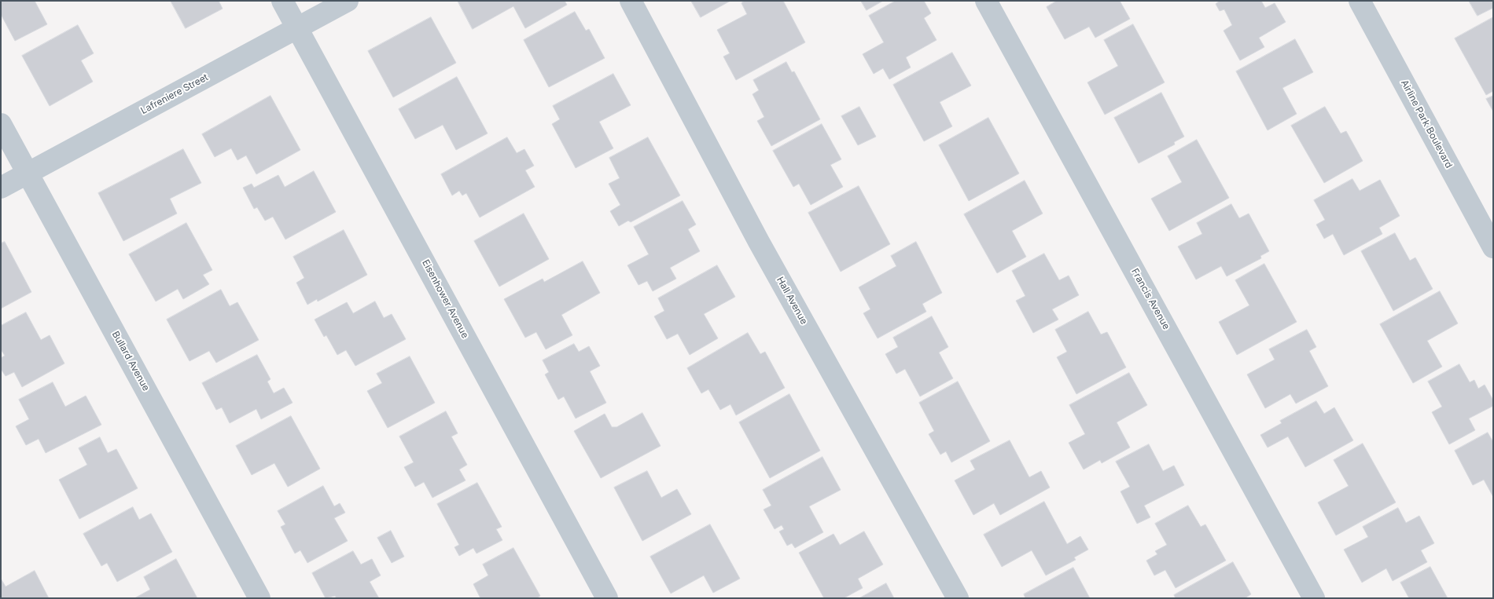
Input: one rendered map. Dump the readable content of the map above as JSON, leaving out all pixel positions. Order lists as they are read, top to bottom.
{
  "streets": {
    "street": [
      "Lafreniere Street",
      "Airline Park Boulevard",
      "Eisenhower Avenue",
      "Francis Avenue",
      "Hall Avenue",
      "Bullard Avenue"
    ]
  },
  "crossings": [
    ["Lafreniere Street", "Eisenhower Avenue"],
    ["Lafreniere Street", "Bullard Avenue"]
  ]
}
